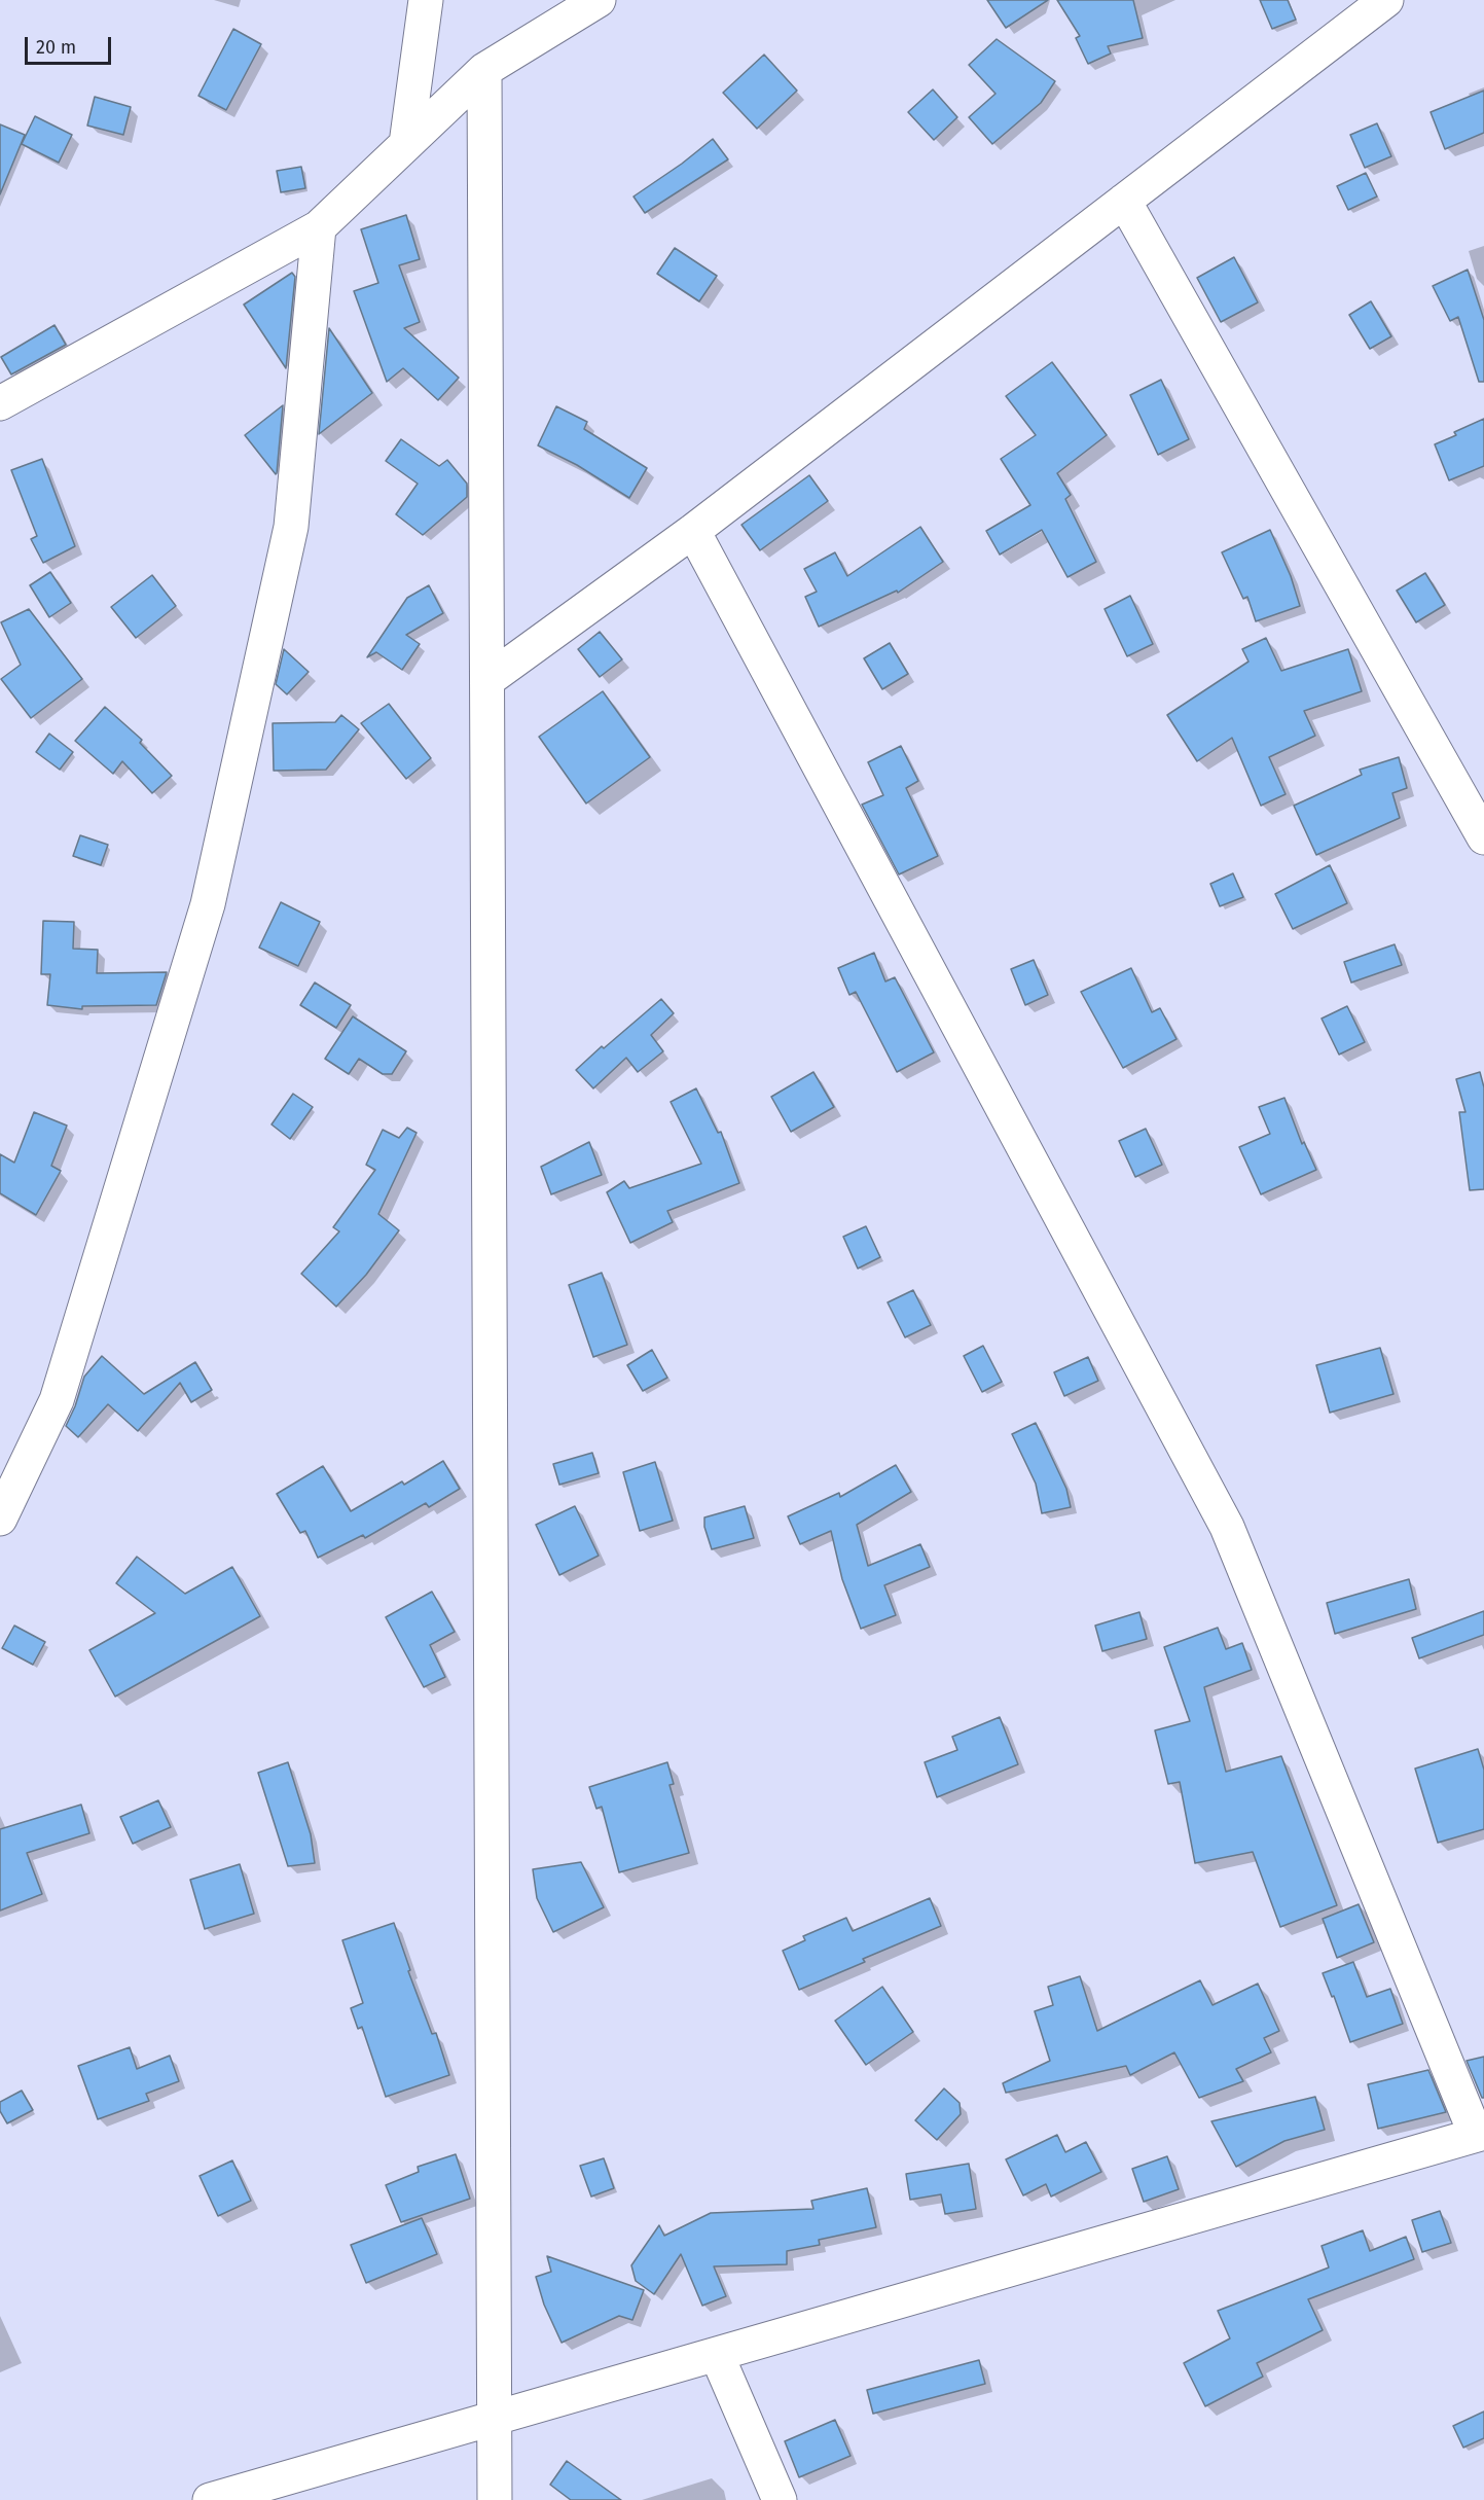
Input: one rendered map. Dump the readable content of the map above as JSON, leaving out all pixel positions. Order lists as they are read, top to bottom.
{
  "scale_bar": "20 m"
}
